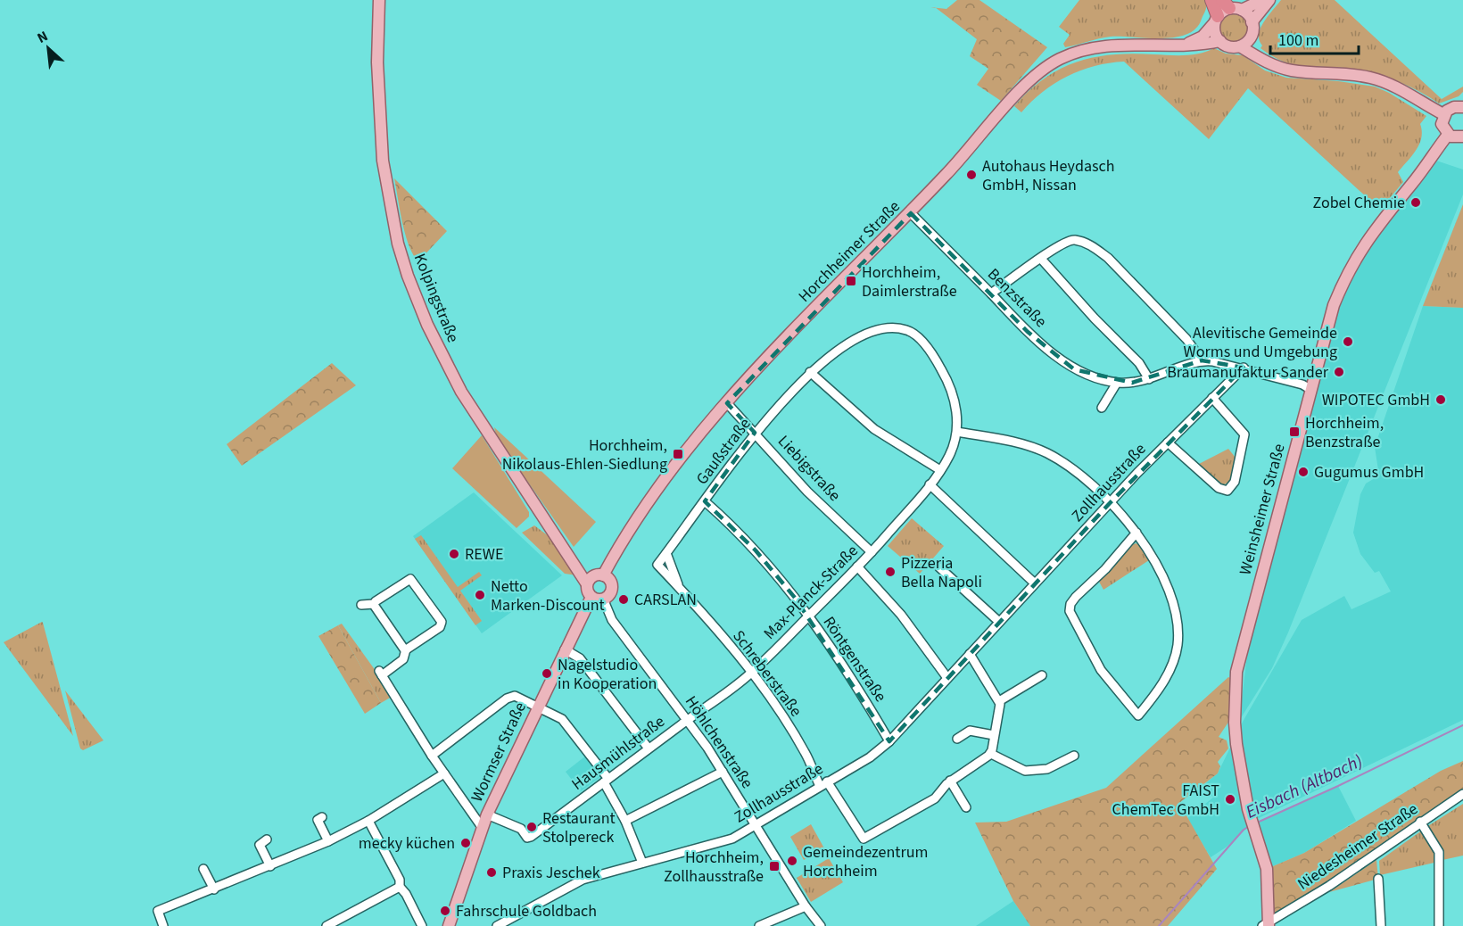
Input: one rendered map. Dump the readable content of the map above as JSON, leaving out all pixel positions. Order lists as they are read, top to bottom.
{
  "streets": {
    "main road": [
      "Horchheimer Straße",
      "Kolpingstraße",
      "Weinsheimer Straße",
      "Wormser Straße"
    ],
    "street": [
      "Benzstraße",
      "Gaußstraße",
      "Liebigstraße",
      "Zollhausstraße",
      "Max-Planck-Straße",
      "Röntgenstraße",
      "Schreberstraße",
      "Höhlchenstraße",
      "Hausmühlstraße",
      "Niedesheimer Straße"
    ]
  },
  "crossings": [
    ["Horchheimer Straße", "Kolpingstraße"],
    ["Horchheimer Straße", "Benzstraße"],
    ["Horchheimer Straße", "Liebigstraße"],
    ["Horchheimer Straße", "Höhlchenstraße"],
    ["Horchheimer Straße", "Wormser Straße"],
    ["Kolpingstraße", "Höhlchenstraße"],
    ["Kolpingstraße", "Wormser Straße"],
    ["Benzstraße", "Zollhausstraße"],
    ["Benzstraße", "Weinsheimer Straße"],
    ["Gaußstraße", "Liebigstraße"],
    ["Gaußstraße", "Max-Planck-Straße"],
    ["Gaußstraße", "Röntgenstraße"],
    ["Gaußstraße", "Schreberstraße"],
    ["Liebigstraße", "Max-Planck-Straße"],
    ["Zollhausstraße", "Röntgenstraße"],
    ["Zollhausstraße", "Schreberstraße"],
    ["Zollhausstraße", "Höhlchenstraße"],
    ["Weinsheimer Straße", "Niedesheimer Straße"],
    ["Max-Planck-Straße", "Röntgenstraße"],
    ["Max-Planck-Straße", "Schreberstraße"],
    ["Max-Planck-Straße", "Höhlchenstraße"],
    ["Max-Planck-Straße", "Hausmühlstraße"],
    ["Höhlchenstraße", "Wormser Straße"],
    ["Höhlchenstraße", "Hausmühlstraße"],
    ["Wormser Straße", "Hausmühlstraße"]
  ],
  "water": ["Eisbach (Altbach)"],
  "places": {
    "other": [
      "Autohaus Heydasch GmbH, Nissan",
      "Zobel Chemie",
      "Alevitische Gemeinde Worms und Umgebung",
      "Braumanufaktur Sander",
      "WIPOTEC GmbH",
      "Gugumus GmbH",
      "REWE",
      "Pizzeria Bella Napoli",
      "Netto Marken-Discount",
      "CARSLAN",
      "Nagelstudio in Kooperation",
      "FAIST ChemTec GmbH",
      "Restaurant Stolpereck",
      "mecky küchen",
      "Gemeindezentrum Horchheim",
      "Praxis Jeschek",
      "Fahrschule Goldbach"
    ],
    "transit": [
      "Horchheim, Daimlerstraße",
      "Horchheim, Benzstraße",
      "Horchheim, Nikolaus-Ehlen-Siedlung",
      "Horchheim, Zollhausstraße"
    ]
  },
  "scale_bar": "100 m",
  "north": "top left"
}
